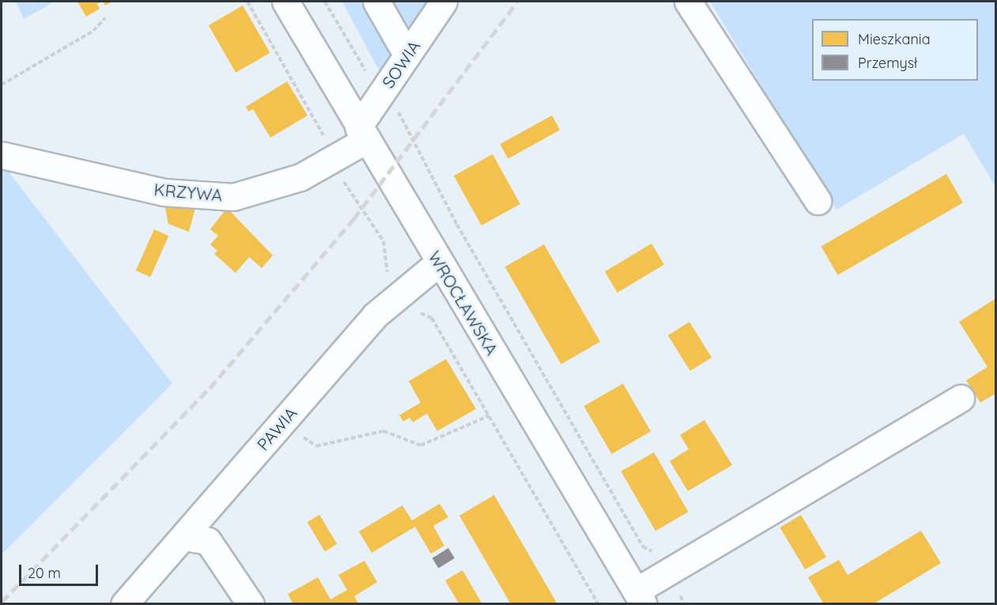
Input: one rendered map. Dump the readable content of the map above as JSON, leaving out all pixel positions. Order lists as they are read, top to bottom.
{
  "streets": {
    "street": [
      "SOWIA",
      "KRZYWA",
      "WROCŁAWSKA",
      "PAWIA"
    ]
  },
  "crossings": [
    ["SOWIA", "KRZYWA"],
    ["SOWIA", "WROCŁAWSKA"],
    ["KRZYWA", "WROCŁAWSKA"],
    ["WROCŁAWSKA", "PAWIA"]
  ],
  "legend": ["Mieszkania", "Przemysł"],
  "scale_bar": "20 m"
}
